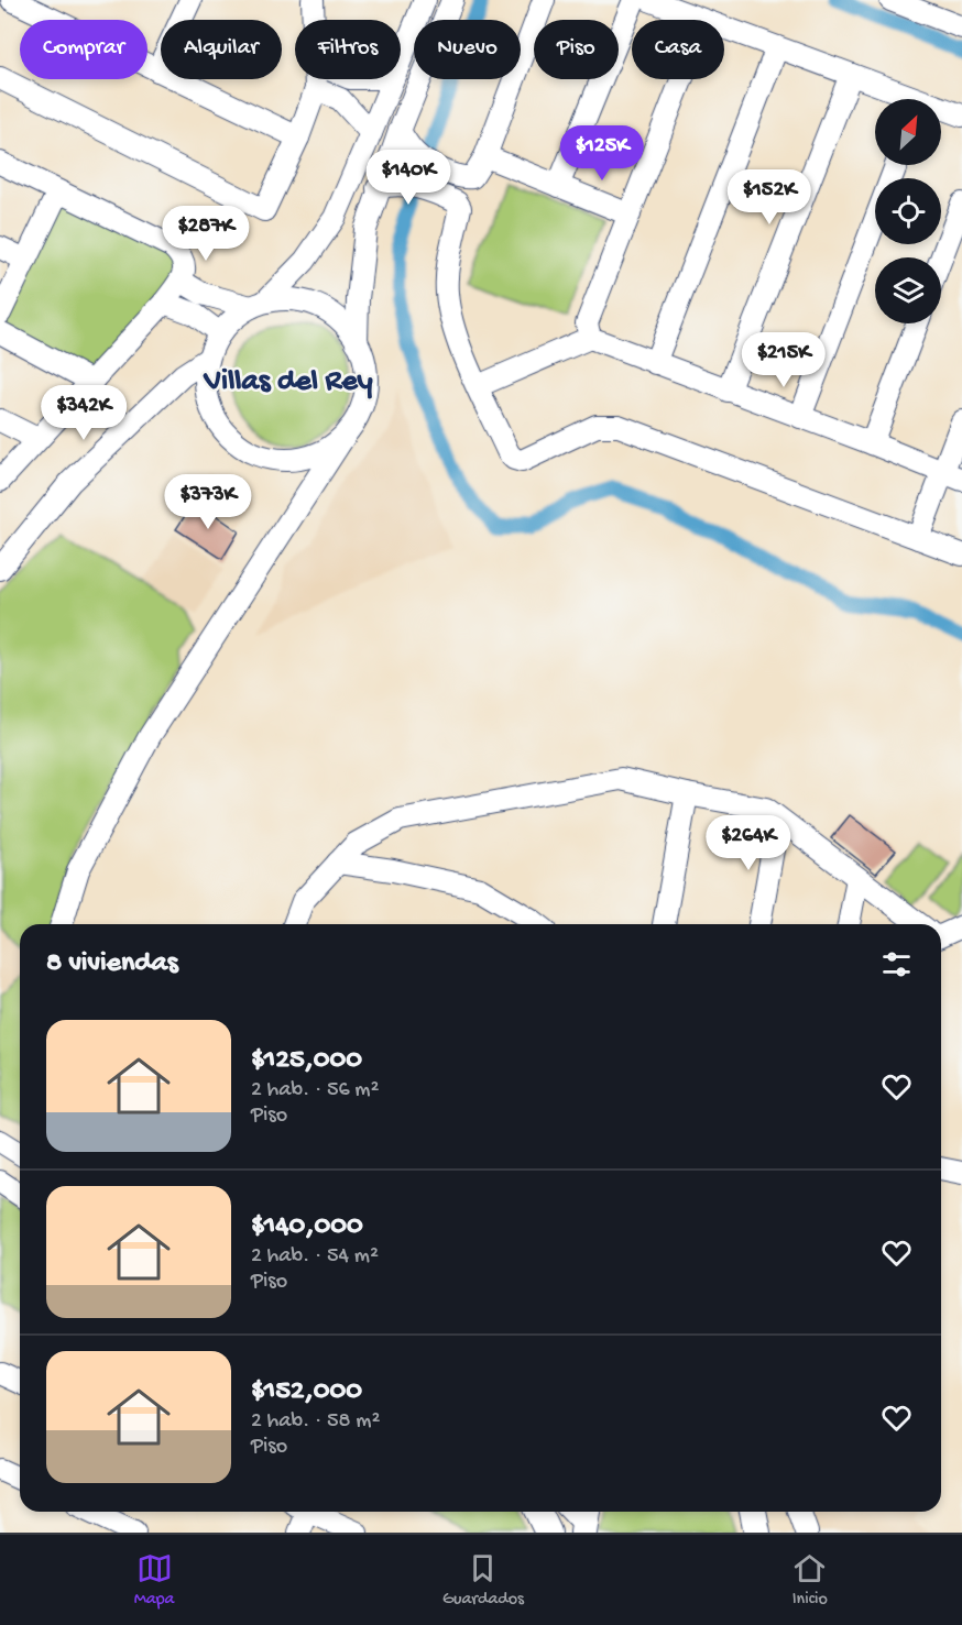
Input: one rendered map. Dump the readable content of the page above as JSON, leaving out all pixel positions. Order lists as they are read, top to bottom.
{
  "districts": ["Villas del Rey"],
  "north": "top right",
  "page": {
    "chip": [
      "Comprar",
      "Alquilar",
      "Filtros",
      "Nuevo",
      "Piso",
      "Casa"
    ],
    "price": [
      "$125K",
      "$140K",
      "$152K",
      "$287K",
      "$215K",
      "$342K",
      "$373K",
      "$264K"
    ],
    "heading": "8 viviendas",
    "list": [
      {
        "name": "$125,000",
        "note": "2 hab. · 56 m² · Piso"
      },
      {
        "name": "$140,000",
        "note": "2 hab. · 54 m² · Piso"
      },
      {
        "name": "$152,000",
        "note": "2 hab. · 58 m² · Piso"
      }
    ],
    "tabs": ["Mapa", "Guardados", "Inicio"]
  }
}
